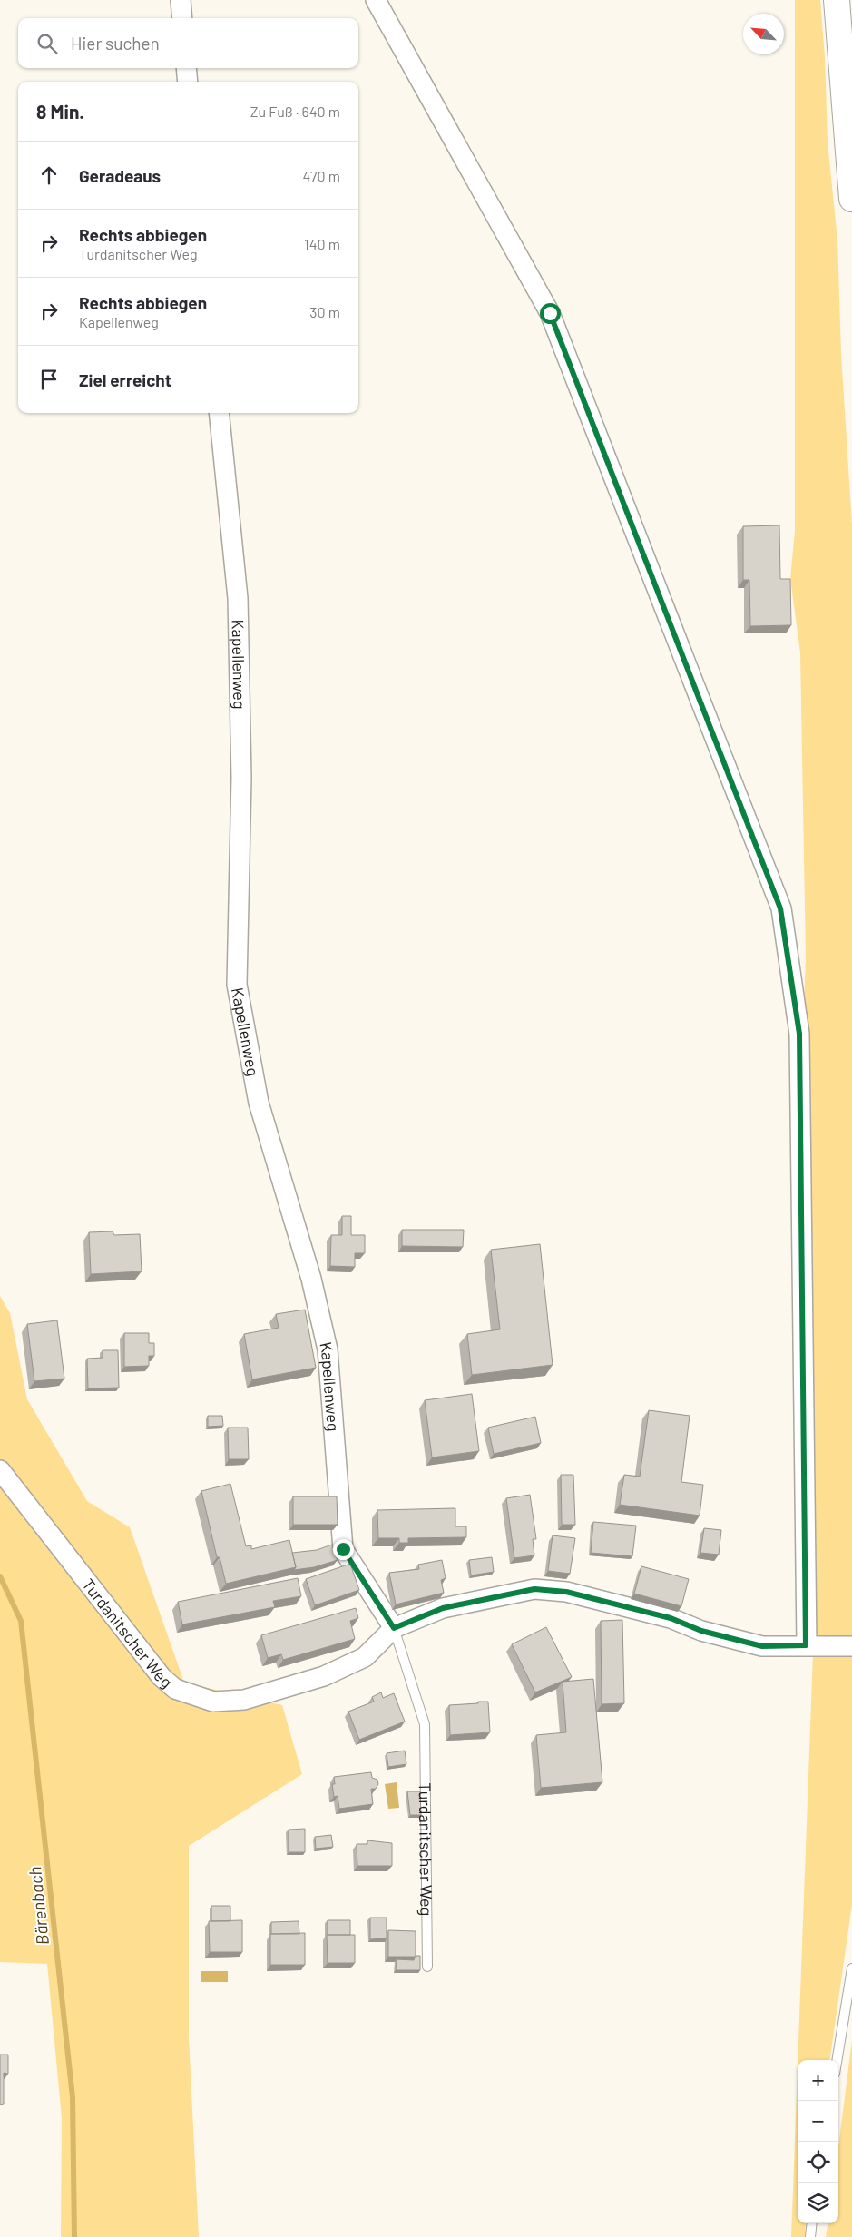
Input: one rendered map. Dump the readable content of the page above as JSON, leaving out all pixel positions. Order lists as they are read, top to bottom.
{
  "streets": {
    "street": ["Kapellenweg", "Turdanitscher Weg"]
  },
  "crossings": [
    ["Kapellenweg", "Turdanitscher Weg"]
  ],
  "water": ["Bärenbach"],
  "north": "top left",
  "page": {
    "search": "Hier suchen",
    "heading": ["8 Min.", "Zu Fuß · 640 m"],
    "list": [
      ["Geradeaus", "470 m"],
      ["Rechts abbiegen", "Turdanitscher Weg", "140 m"],
      ["Rechts abbiegen", "Kapellenweg", "30 m"],
      "Ziel erreicht"
    ],
    "map_buttons": ["+", "−"]
  }
}
